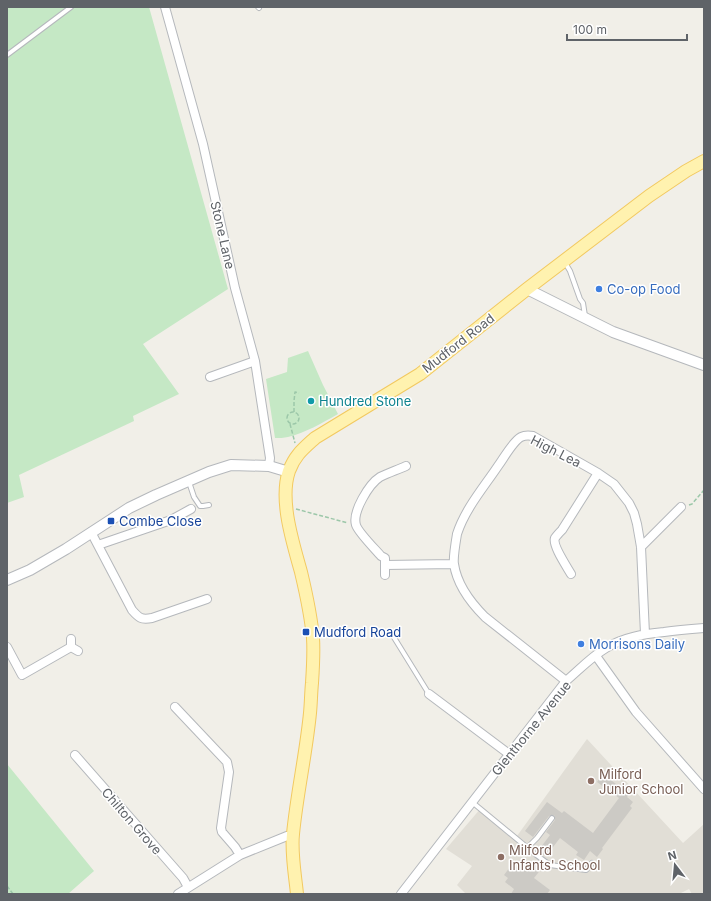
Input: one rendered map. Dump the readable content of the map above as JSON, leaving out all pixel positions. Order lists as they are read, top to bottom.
{
  "streets": {
    "main road": ["Mudford Road"],
    "street": [
      "Stone Lane",
      "High Lea",
      "Glenthorne Avenue",
      "Chilton Grove"
    ]
  },
  "crossings": [
    ["High Lea", "Glenthorne Avenue"]
  ],
  "places": {
    "other": [
      "Co-op Food",
      "Hundred Stone",
      "Morrisons Daily",
      "Milford Junior School",
      "Milford Infants' School"
    ],
    "transit": ["Combe Close", "Mudford Road"]
  },
  "scale_bar": "100 m",
  "north": "top"
}
